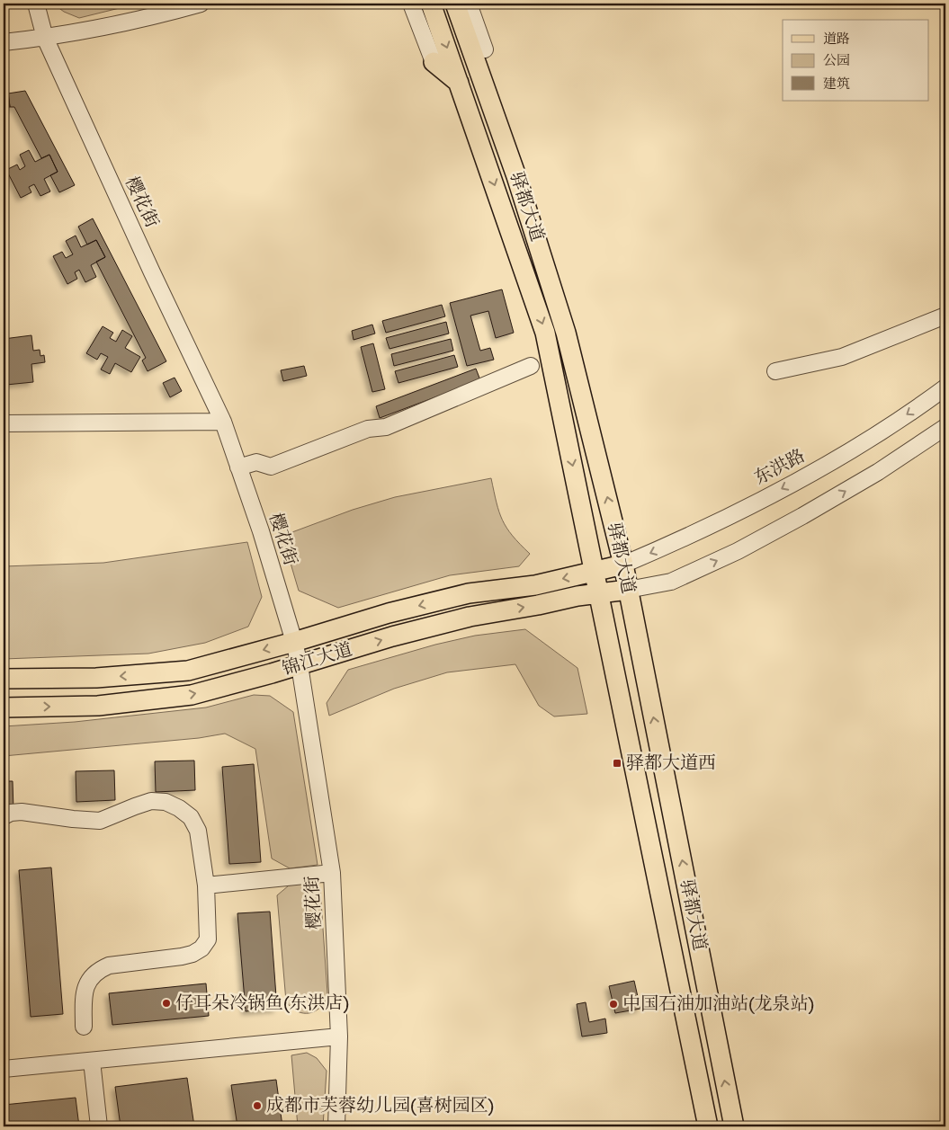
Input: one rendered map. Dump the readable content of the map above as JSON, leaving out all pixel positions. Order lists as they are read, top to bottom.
{
  "streets": {
    "main road": ["驿都大道", "锦江大道"],
    "street": ["樱花街", "东洪路"]
  },
  "crossings": [
    ["樱花街", "锦江大道"],
    ["驿都大道", "东洪路"],
    ["驿都大道", "锦江大道"],
    ["东洪路", "锦江大道"]
  ],
  "places": {
    "transit": ["驿都大道西"],
    "other": ["仔耳朵冷锅鱼(东洪店)", "中国石油加油站(龙泉站)", "成都市芙蓉幼儿园(喜树园区)"]
  },
  "legend": ["道路", "公园", "建筑"]
}
